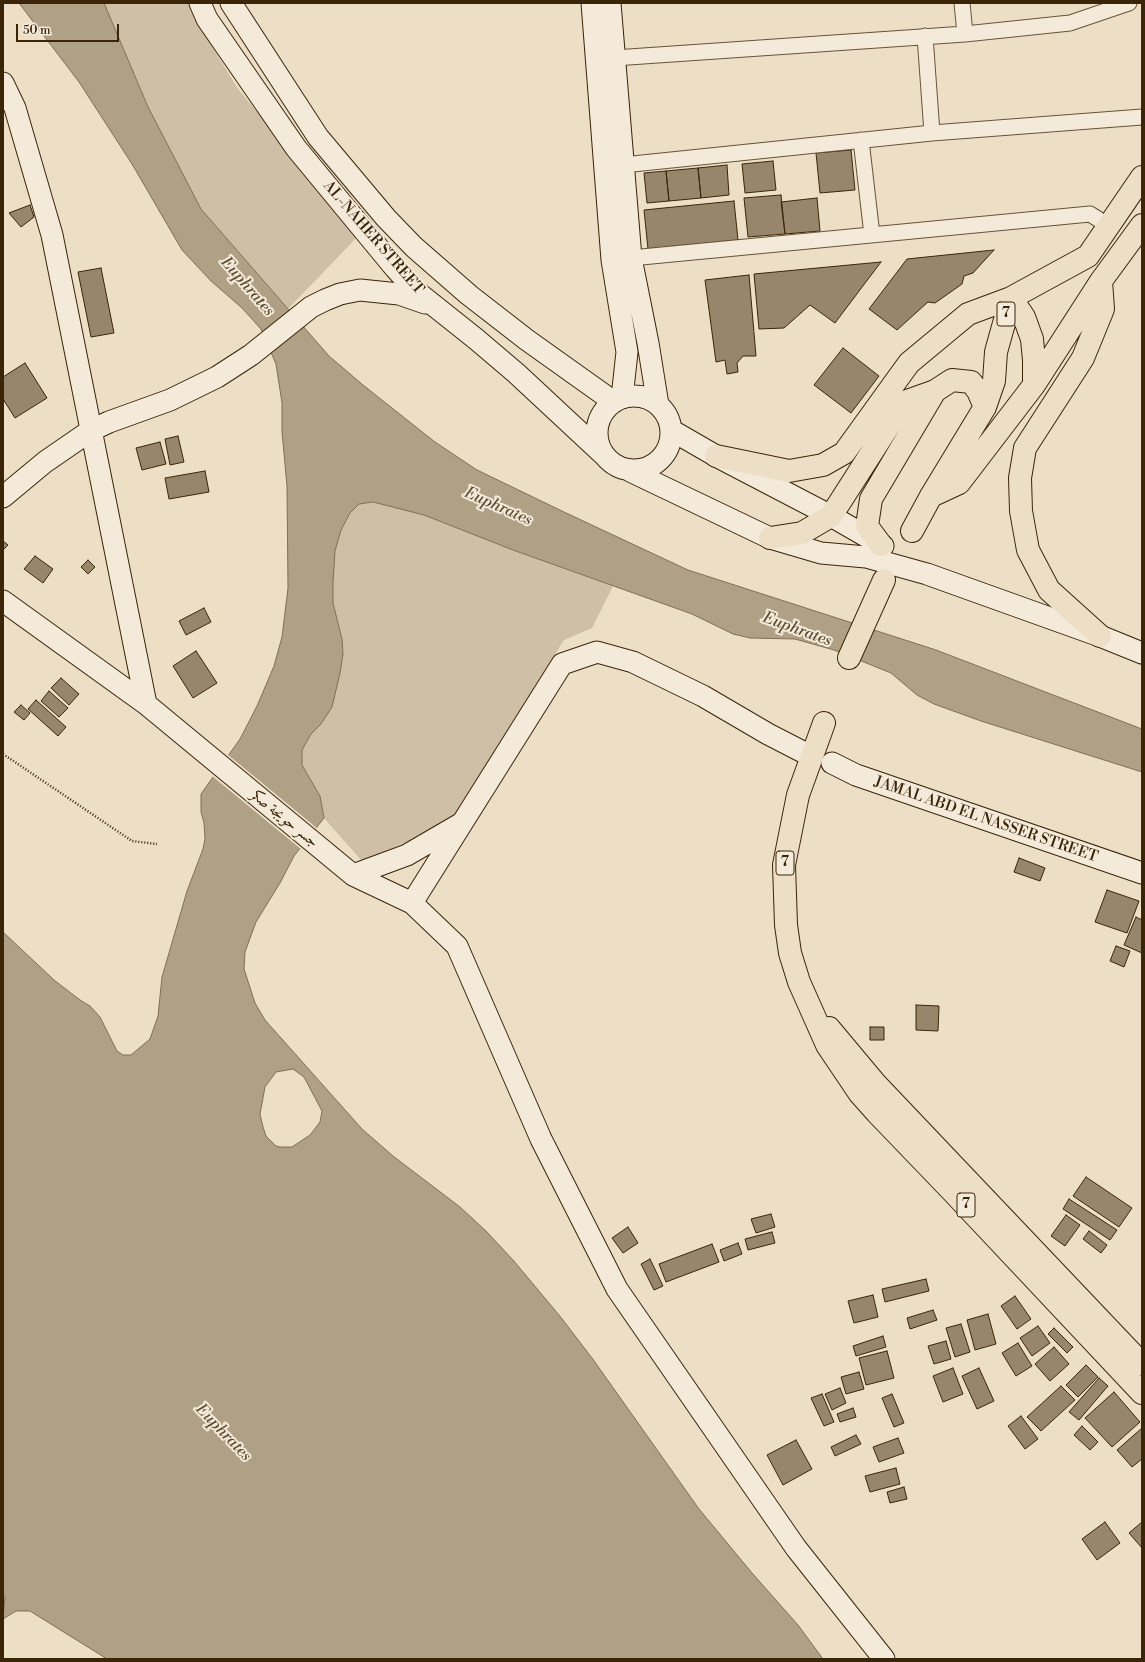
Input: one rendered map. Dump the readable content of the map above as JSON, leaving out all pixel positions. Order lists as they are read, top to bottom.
{
  "streets": {
    "main road": ["7"],
    "street": ["AL-NAHER STREET", "جسر حويجة صكر", "JAMAL ABD EL NASSER STREET"]
  },
  "water": ["Euphrates"],
  "scale_bar": "50 m"
}
